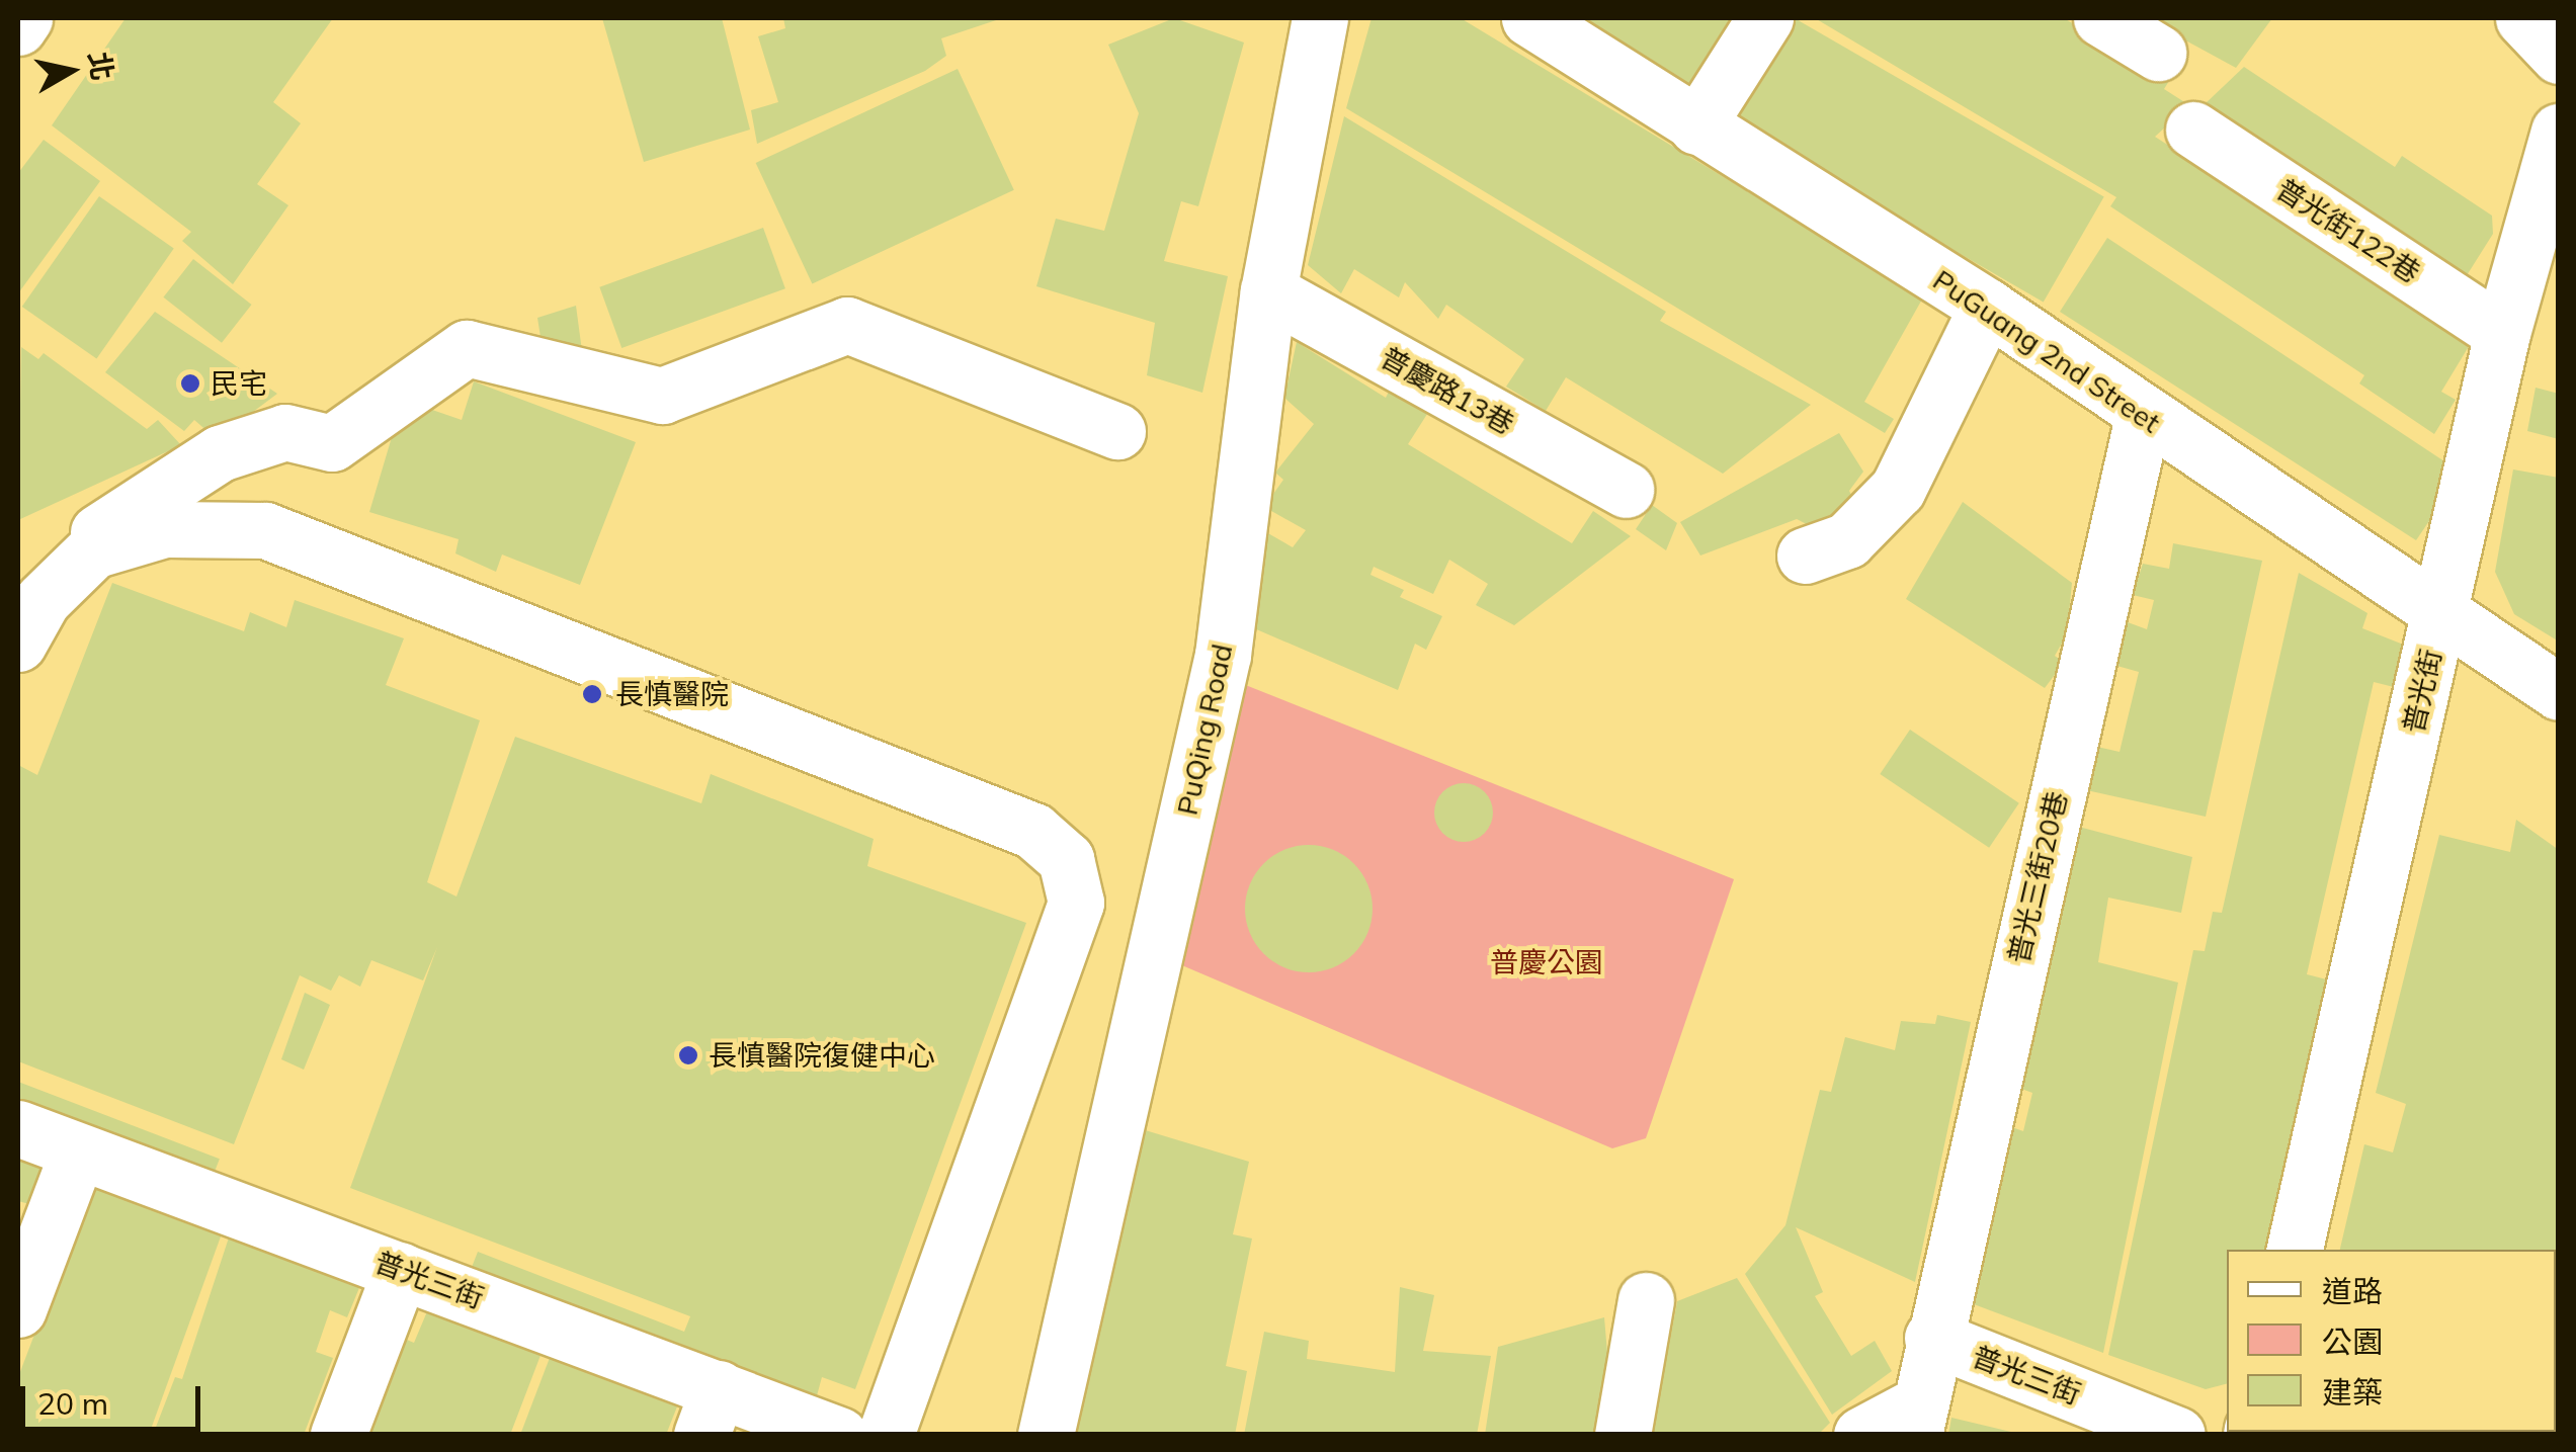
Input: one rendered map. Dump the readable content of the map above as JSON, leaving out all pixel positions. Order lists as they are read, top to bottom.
{
  "streets": {
    "main road": [
      "普光街122巷",
      "PuGuang 2nd Street",
      "普慶路13巷",
      "普光街",
      "PuQing Road",
      "普光三街20巷",
      "普光三街"
    ]
  },
  "crossings": [
    ["普光街122巷", "普光街"],
    ["PuGuang 2nd Street", "普光街"],
    ["PuGuang 2nd Street", "普光三街20巷"],
    ["普慶路13巷", "PuQing Road"],
    ["普光三街20巷", "普光三街"]
  ],
  "parks": ["普慶公園"],
  "places": ["民宅", "長慎醫院", "長慎醫院復健中心"],
  "legend": ["道路", "公園", "建築"],
  "scale_bar": "20 m",
  "north": "right"
}
